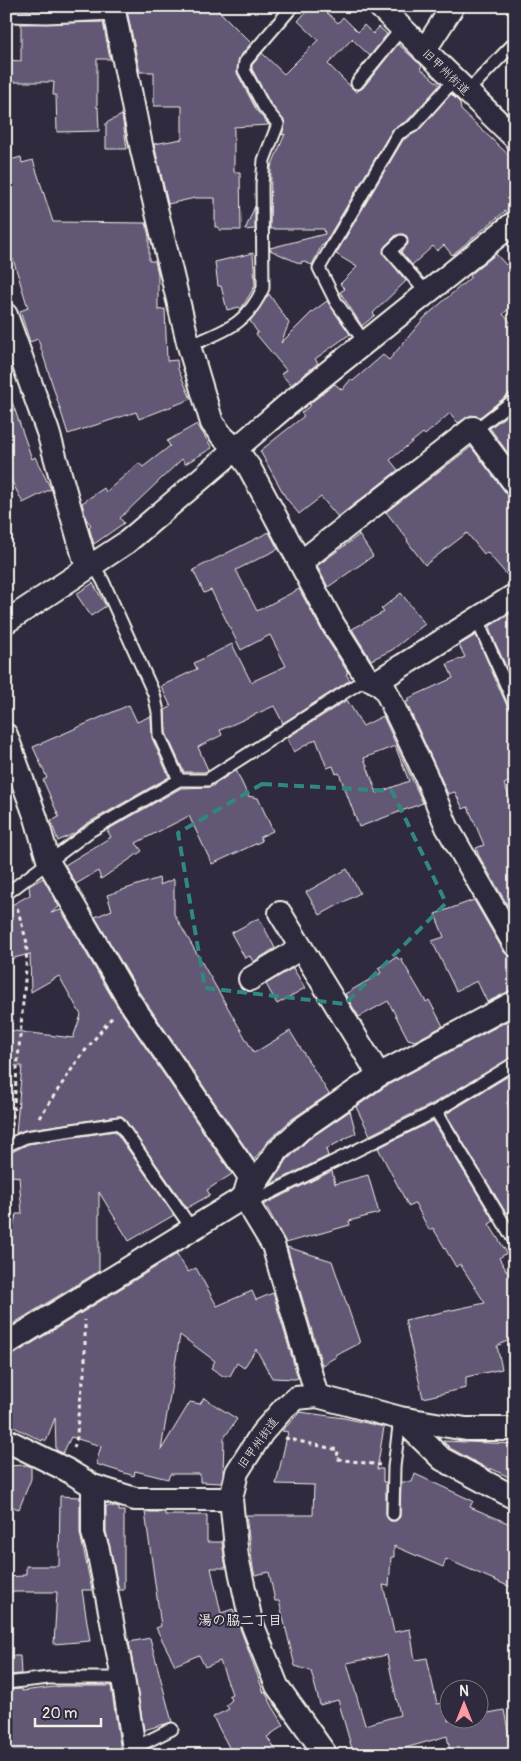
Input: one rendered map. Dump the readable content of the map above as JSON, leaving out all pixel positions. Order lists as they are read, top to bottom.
{
  "streets": {
    "street": ["旧甲州街道"]
  },
  "districts": ["湯の脇二丁目"],
  "scale_bar": "20 m",
  "north": "top"
}
